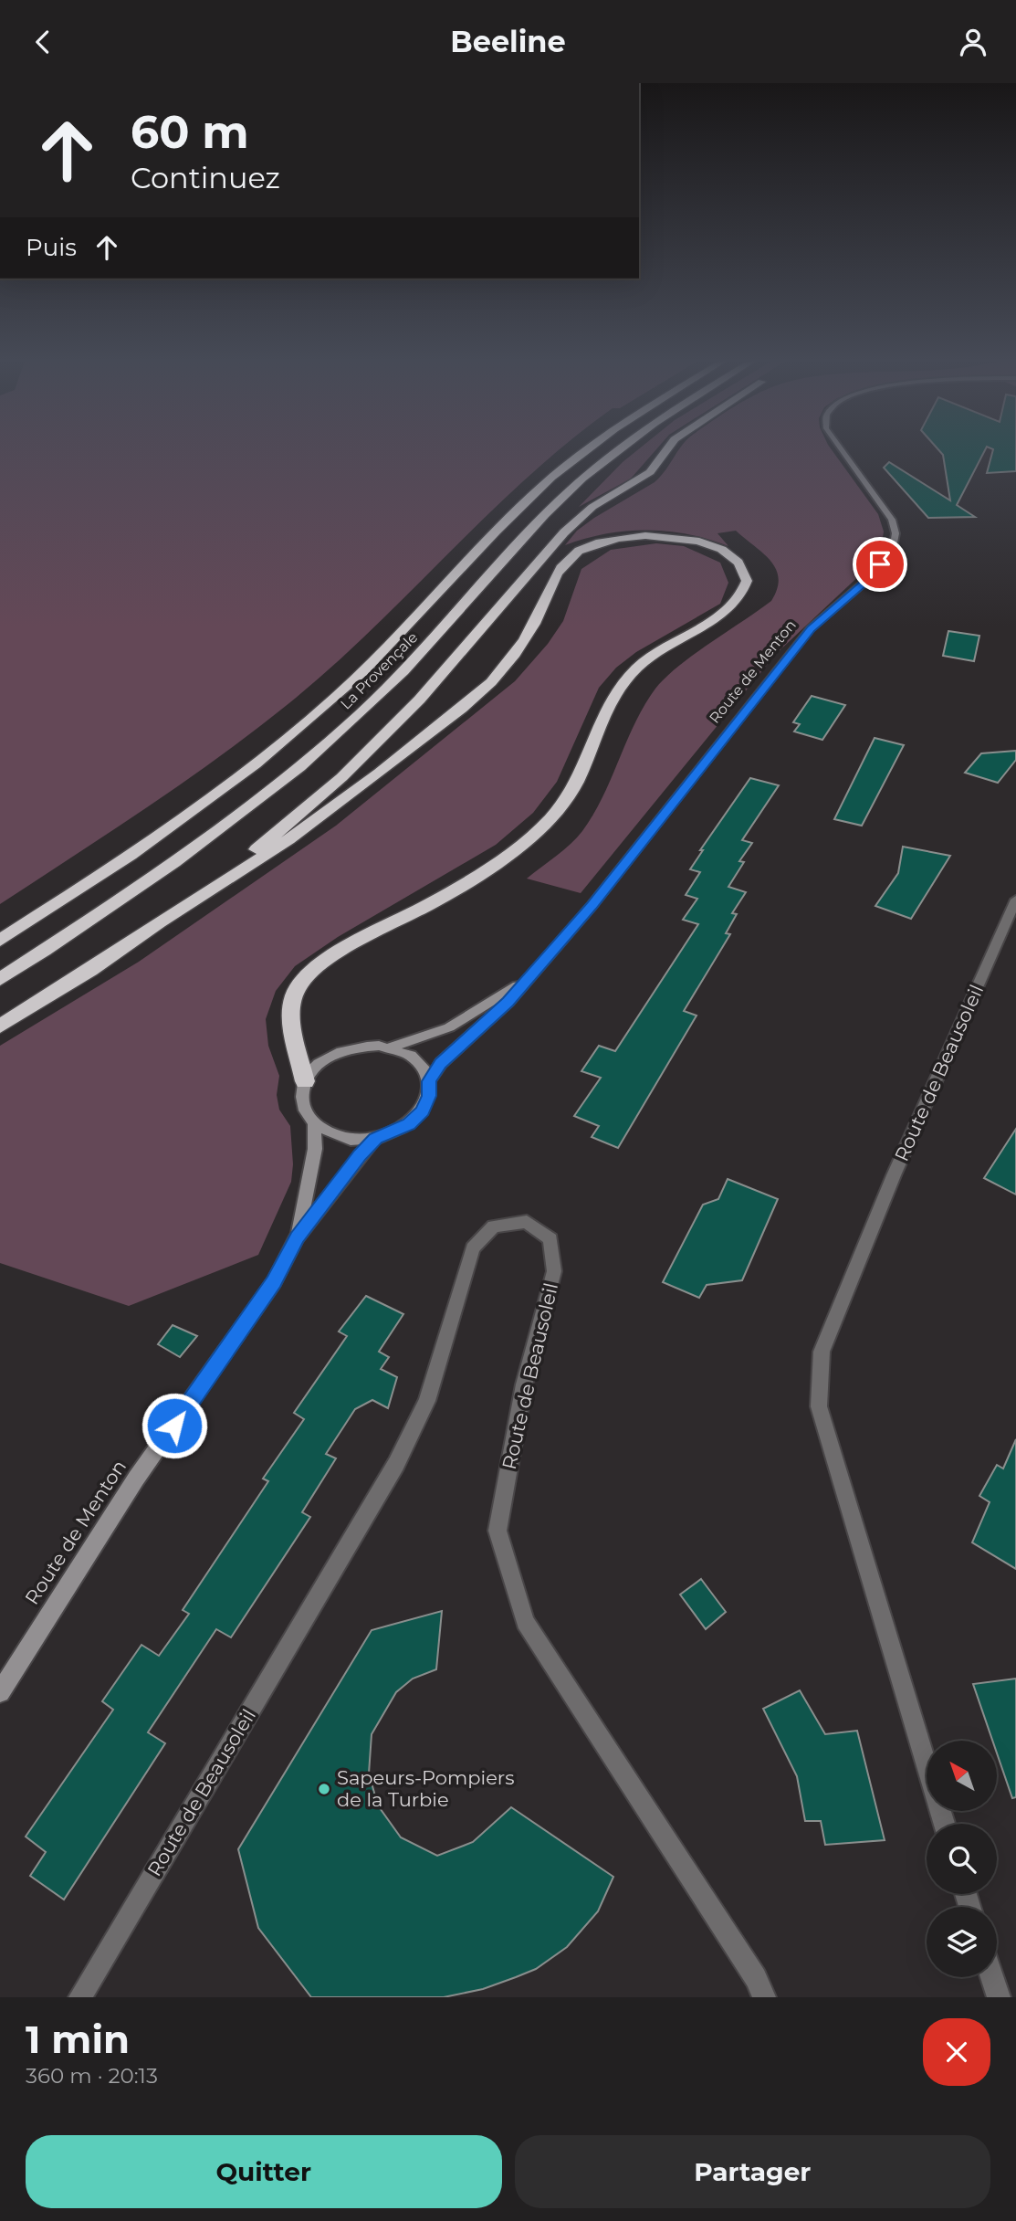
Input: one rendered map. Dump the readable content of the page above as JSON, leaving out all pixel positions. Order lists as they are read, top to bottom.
{
  "streets": {
    "highway": ["La Provençale"],
    "main road": ["Route de Menton"],
    "street": ["Route de Beausoleil"]
  },
  "places": ["Sapeurs-Pompiers de la Turbie"],
  "north": "top left",
  "page": {
    "header": "Beeline",
    "turn": ["60 m", "Continuez"],
    "then": "Puis",
    "heading": ["1 min", "360 m · 20:13"],
    "buttons": ["Quitter", "Partager"]
  }
}
